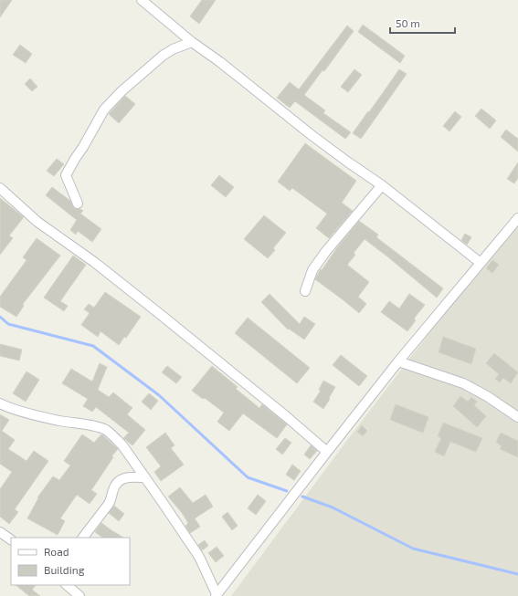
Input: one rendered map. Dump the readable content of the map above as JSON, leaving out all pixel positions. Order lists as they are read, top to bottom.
{
  "legend": ["Road", "Building"],
  "scale_bar": "50 m"
}
